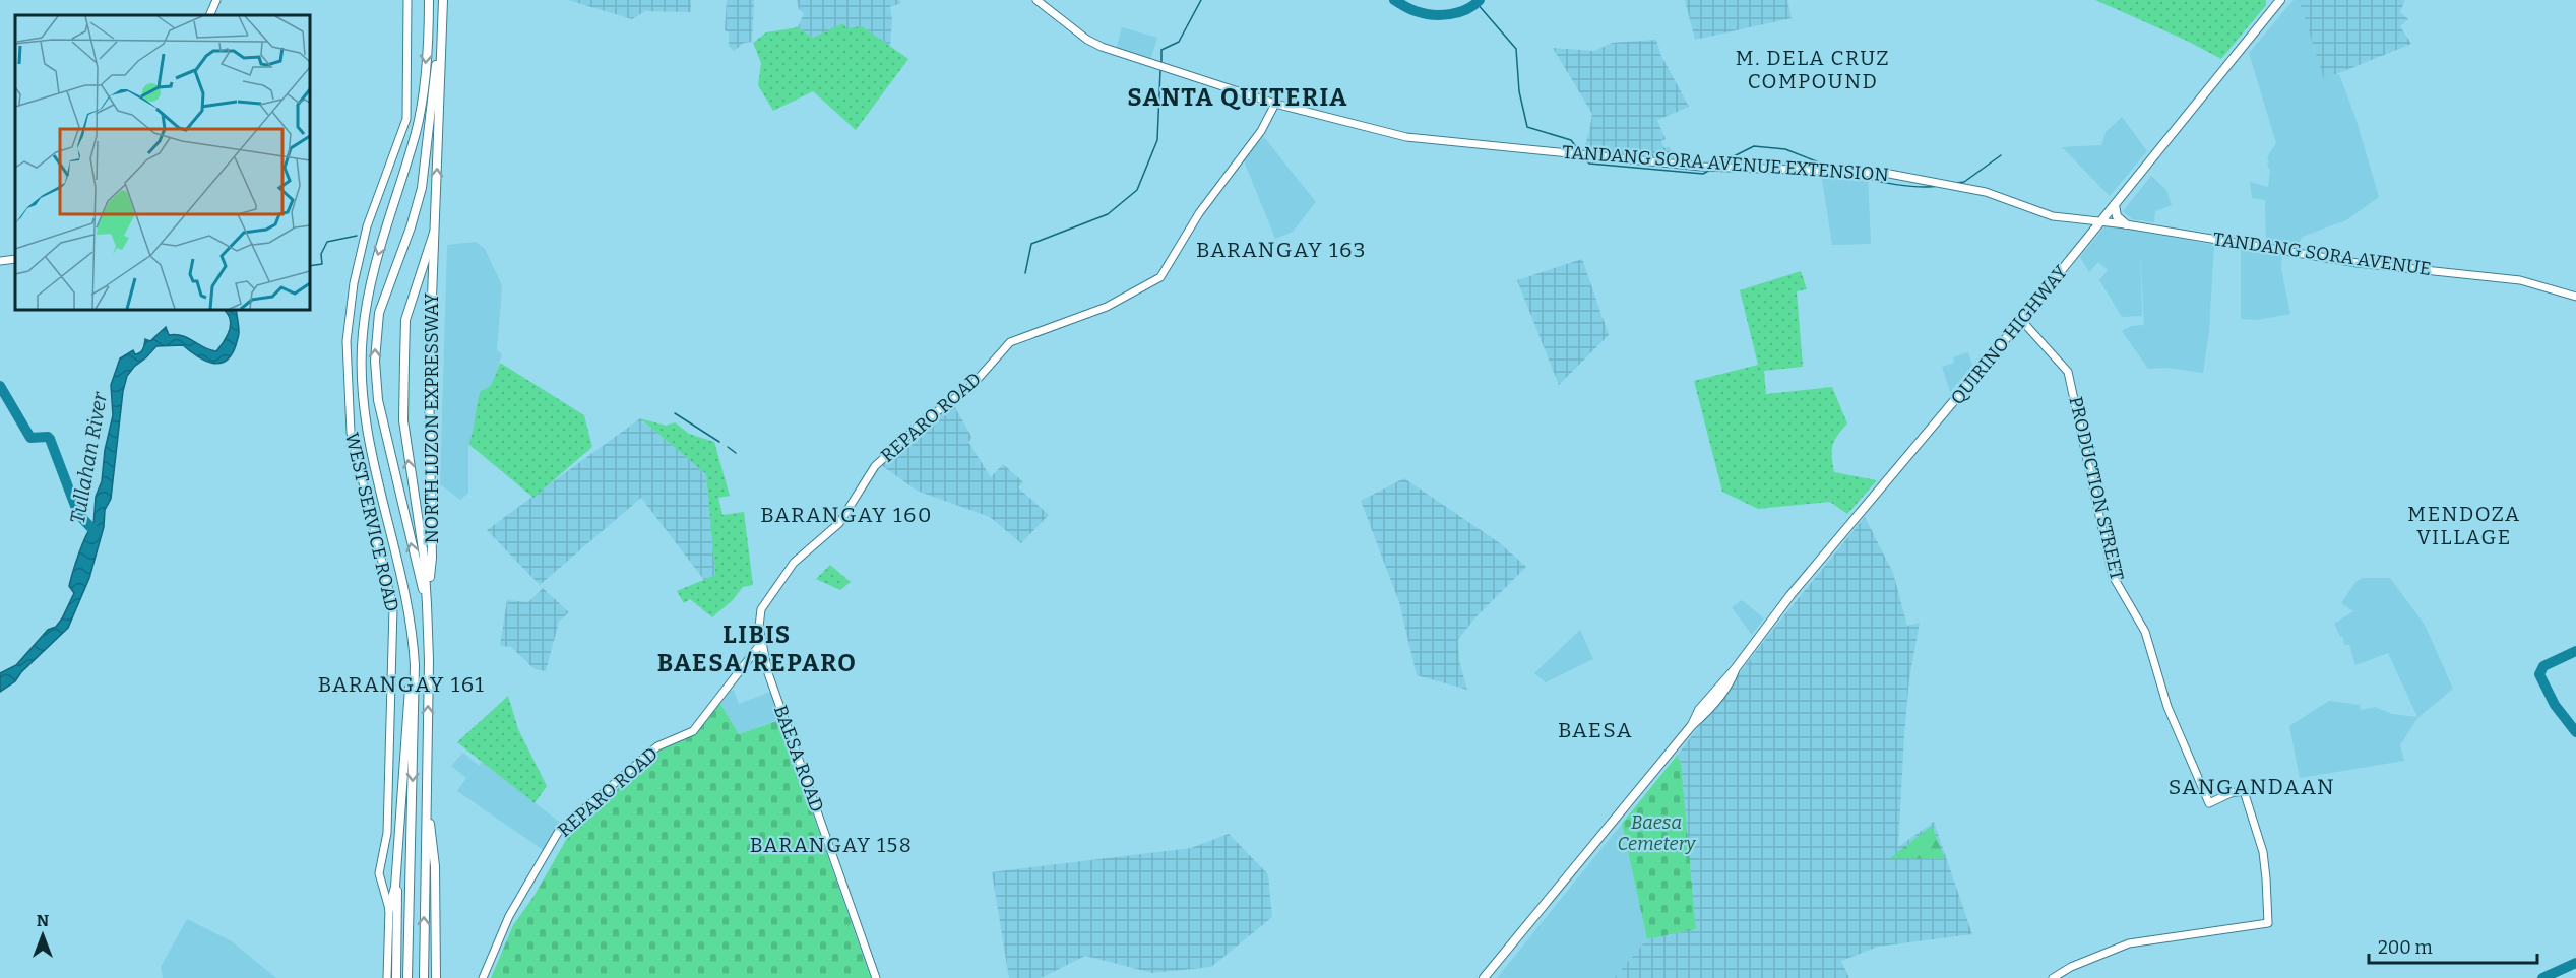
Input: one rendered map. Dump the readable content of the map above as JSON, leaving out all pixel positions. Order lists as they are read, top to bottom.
{
  "streets": {
    "highway": ["NORTH LUZON EXPRESSWAY"],
    "main road": [
      "TANDANG SORA AVENUE EXTENSION",
      "TANDANG SORA AVENUE",
      "QUIRINO HIGHWAY",
      "REPARO ROAD",
      "PRODUCTION STREET",
      "WEST SERVICE ROAD",
      "BAESA ROAD"
    ]
  },
  "crossings": [
    ["TANDANG SORA AVENUE EXTENSION", "TANDANG SORA AVENUE"],
    ["TANDANG SORA AVENUE EXTENSION", "QUIRINO HIGHWAY"],
    ["TANDANG SORA AVENUE EXTENSION", "REPARO ROAD"],
    ["TANDANG SORA AVENUE", "QUIRINO HIGHWAY"],
    ["QUIRINO HIGHWAY", "PRODUCTION STREET"],
    ["REPARO ROAD", "BAESA ROAD"]
  ],
  "districts": [
    "M. DELA CRUZ COMPOUND",
    "SANTA QUITERIA",
    "BARANGAY 163",
    "MENDOZA VILLAGE",
    "BARANGAY 160",
    "LIBIS BAESA/REPARO",
    "BARANGAY 161",
    "BAESA",
    "SANGANDAAN",
    "BARANGAY 158"
  ],
  "water": ["Tullahan River"],
  "parks": ["Baesa Cemetery"],
  "scale_bar": "200 m",
  "north": "top"
}
